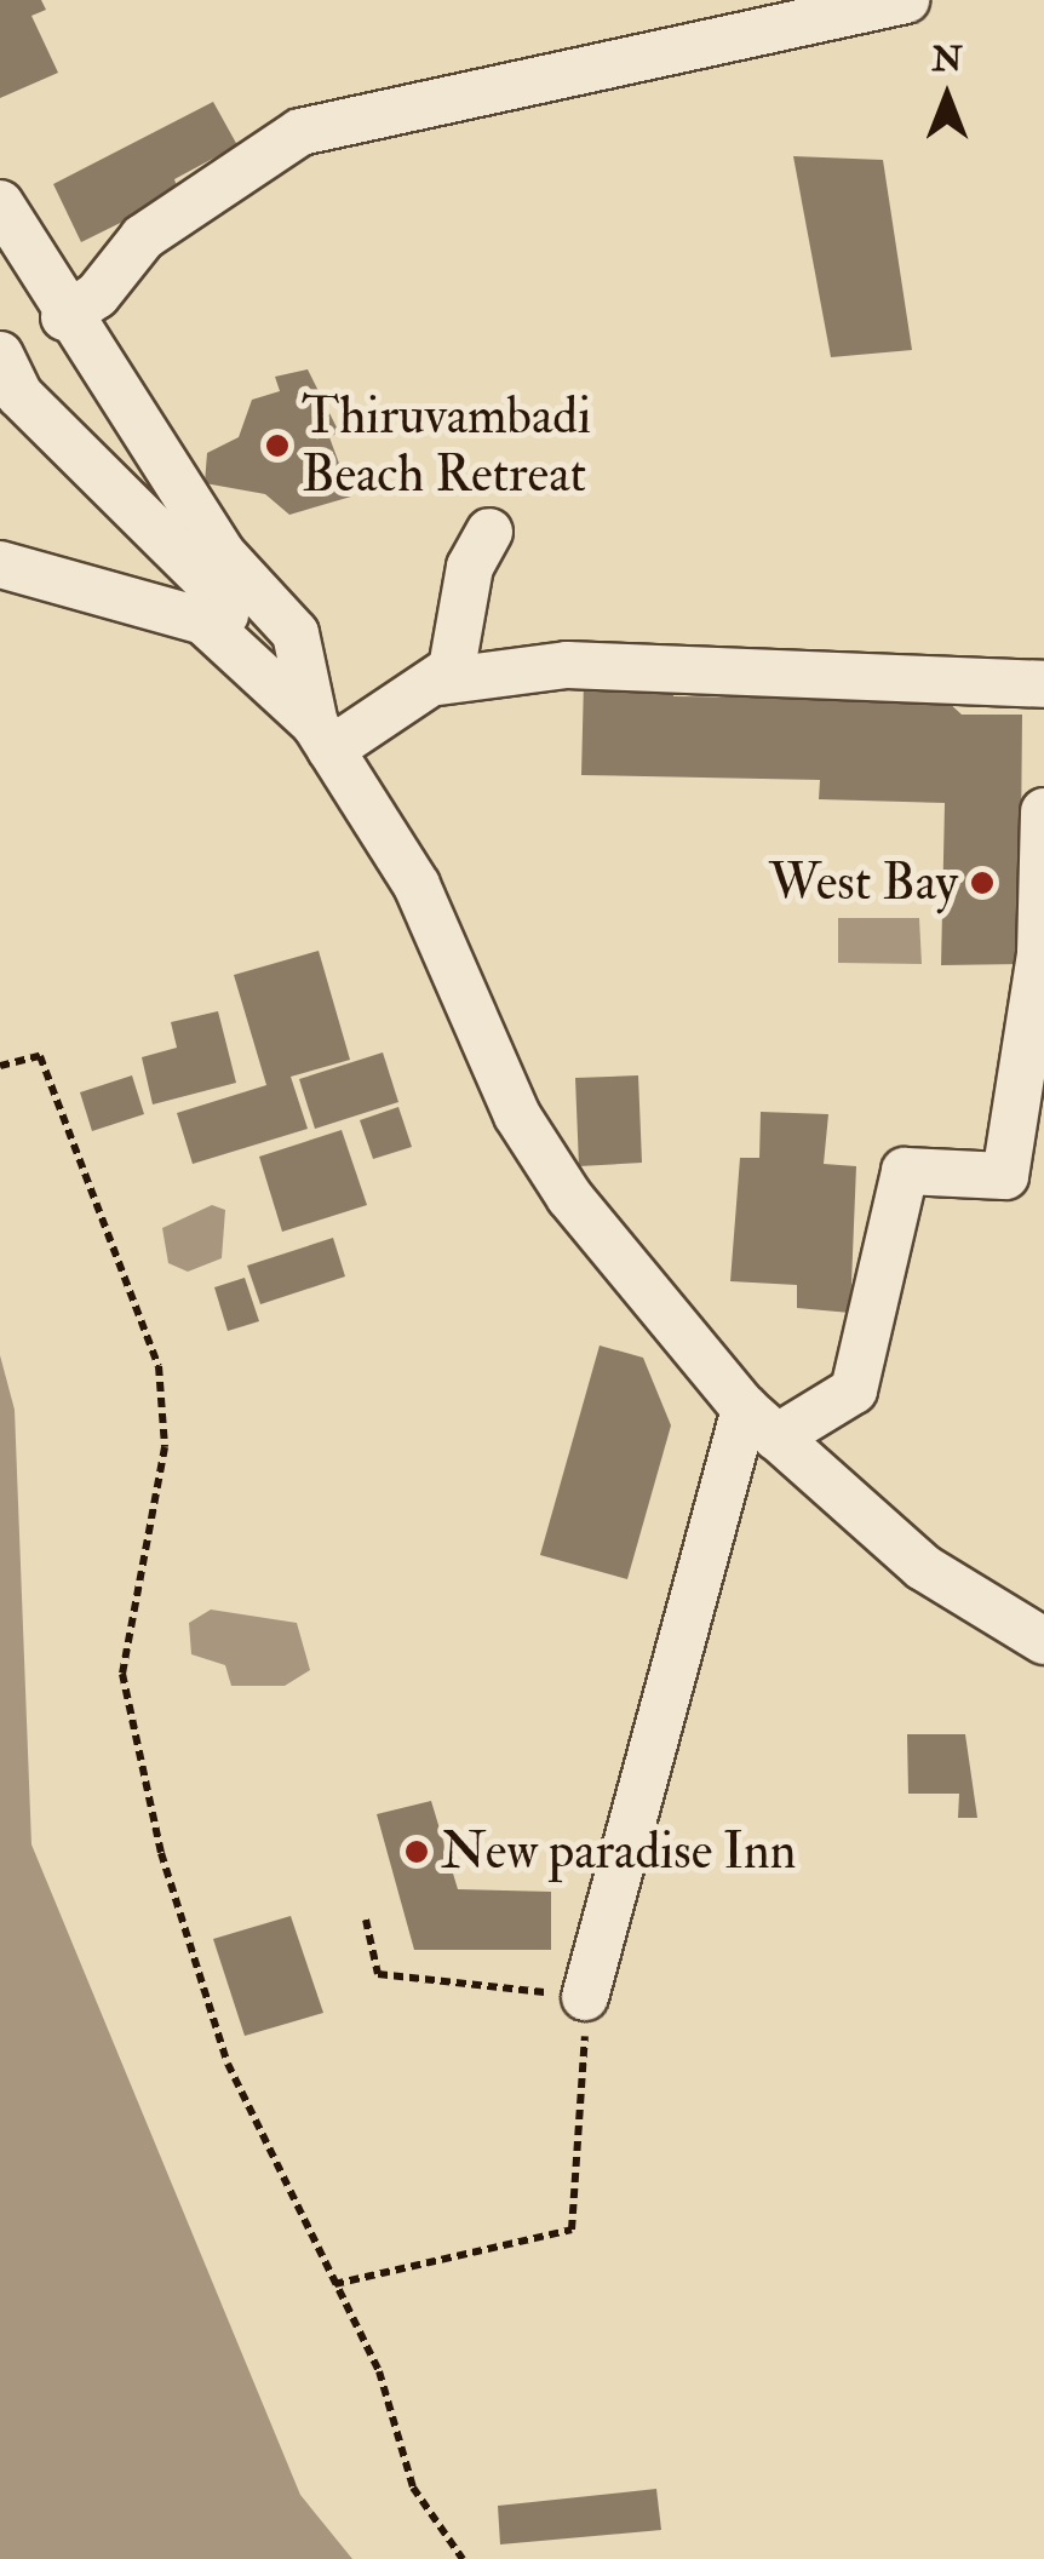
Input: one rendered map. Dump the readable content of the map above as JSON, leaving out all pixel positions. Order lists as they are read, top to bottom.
{
  "places": ["Thiruvambadi Beach Retreat", "West Bay", "New paradise Inn"],
  "north": "top"
}
